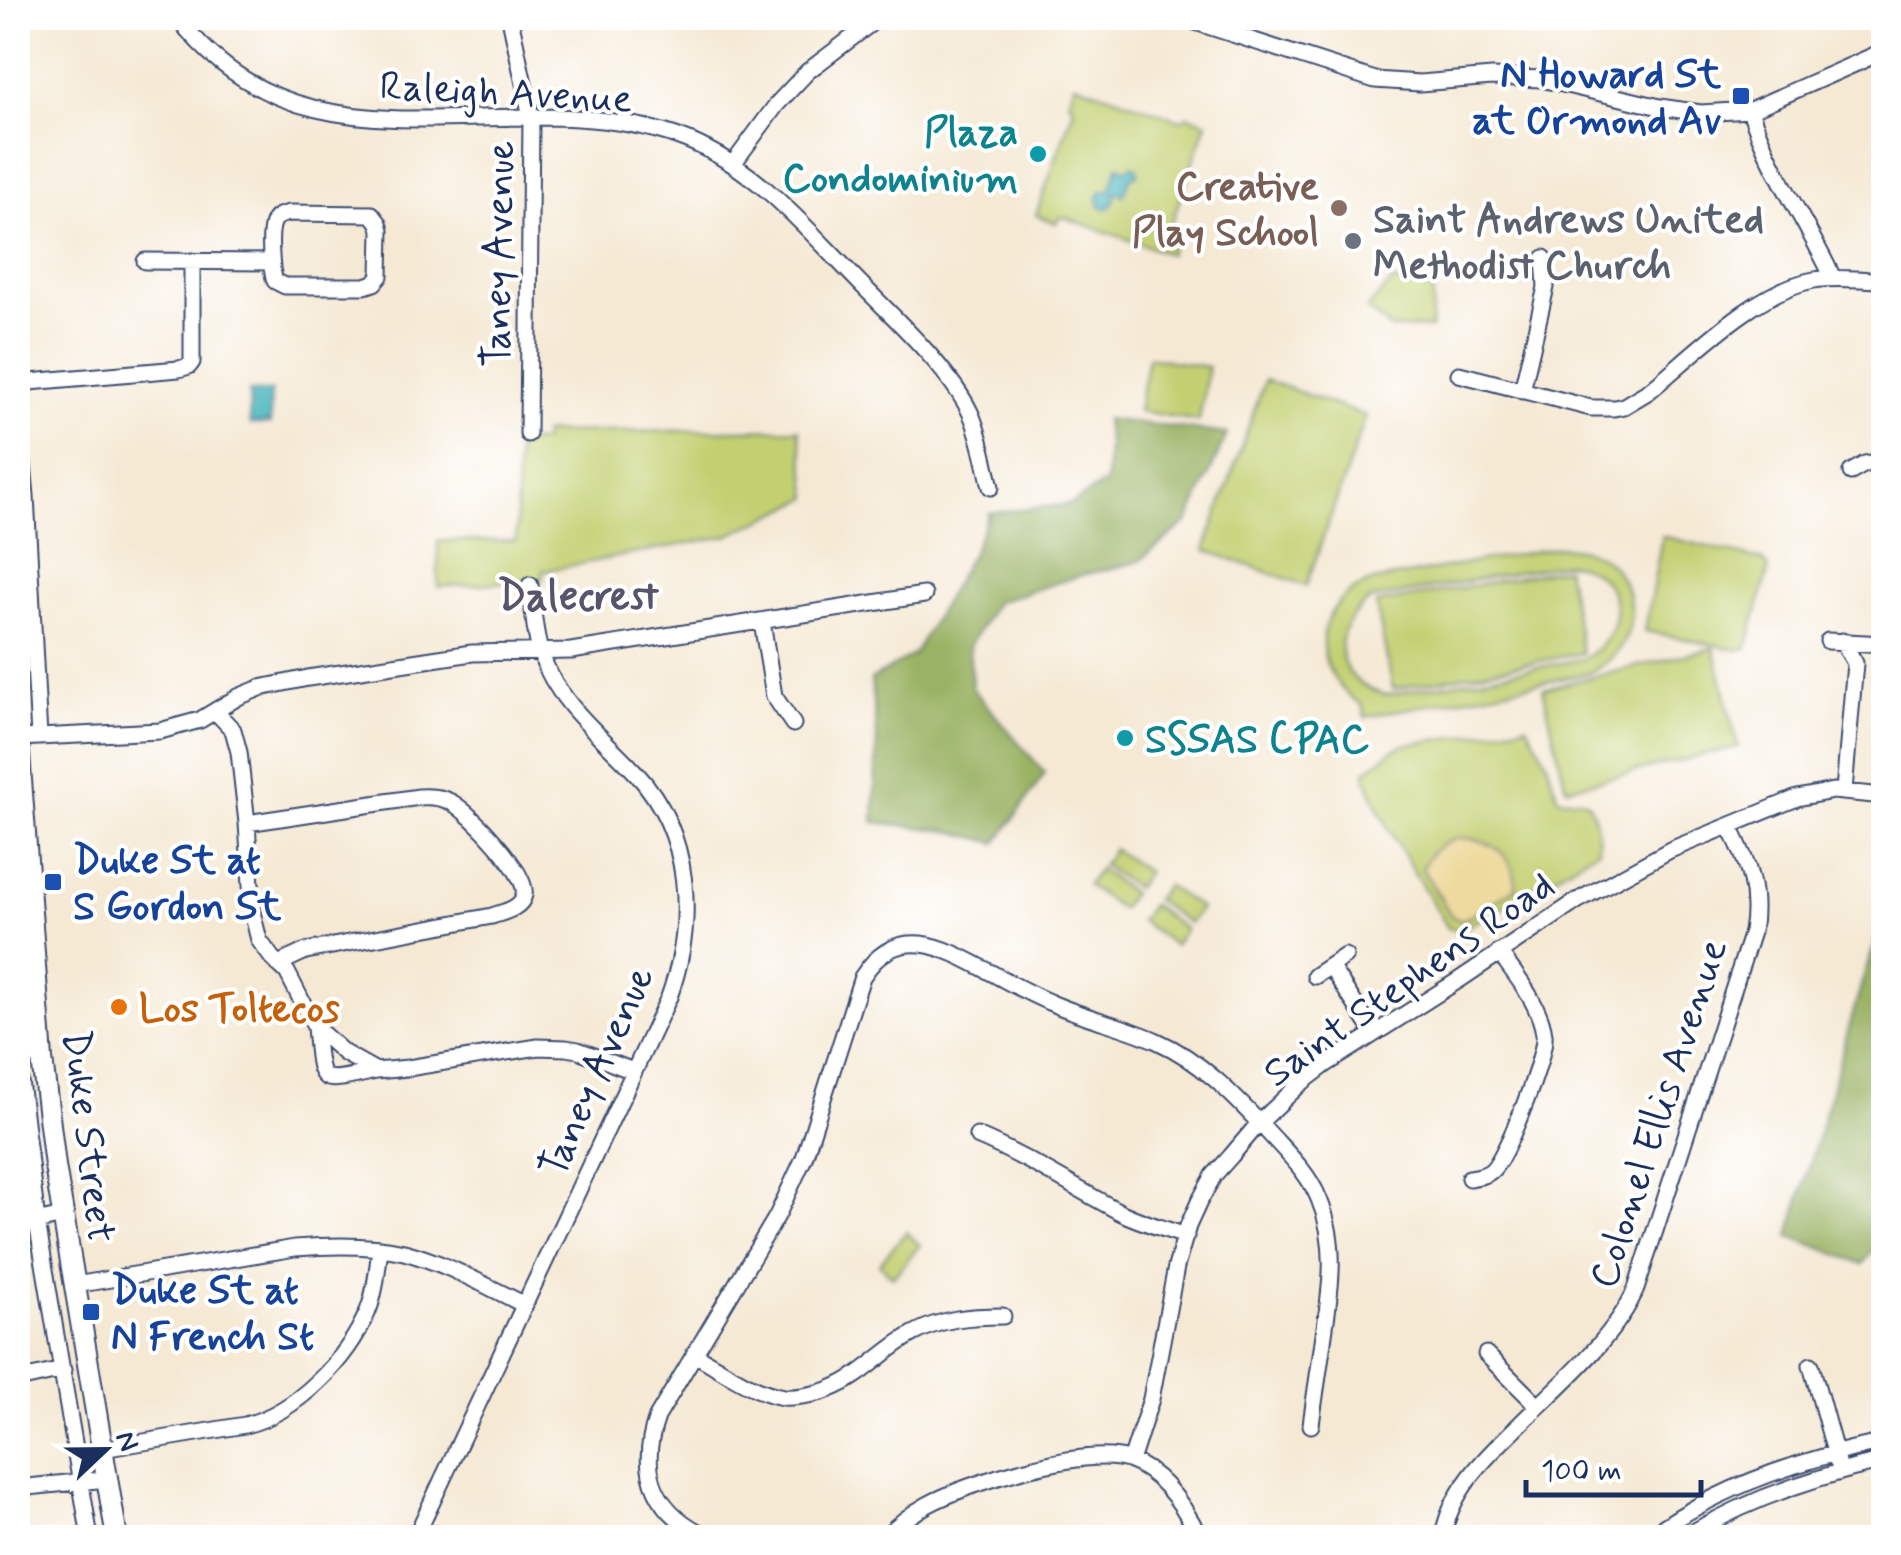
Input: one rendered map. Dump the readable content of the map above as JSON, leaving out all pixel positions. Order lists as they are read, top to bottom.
{
  "streets": {
    "main road": ["Duke Street"],
    "street": [
      "Raleigh Avenue",
      "Taney Avenue",
      "Saint Stephens Road",
      "Colonel Ellis Avenue"
    ]
  },
  "crossings": [
    ["Raleigh Avenue", "Taney Avenue"],
    ["Saint Stephens Road", "Colonel Ellis Avenue"]
  ],
  "districts": ["Dalecrest"],
  "places": {
    "transit": ["N Howard St at Ormond Av", "Duke St at S Gordon St", "Duke St at N French St"],
    "other": [
      "Plaza Condominium",
      "Creative Play School",
      "Saint Andrews United Methodist Church",
      "SSSAS CPAC",
      "Los Toltecos"
    ]
  },
  "scale_bar": "100 m",
  "north": "right"
}
